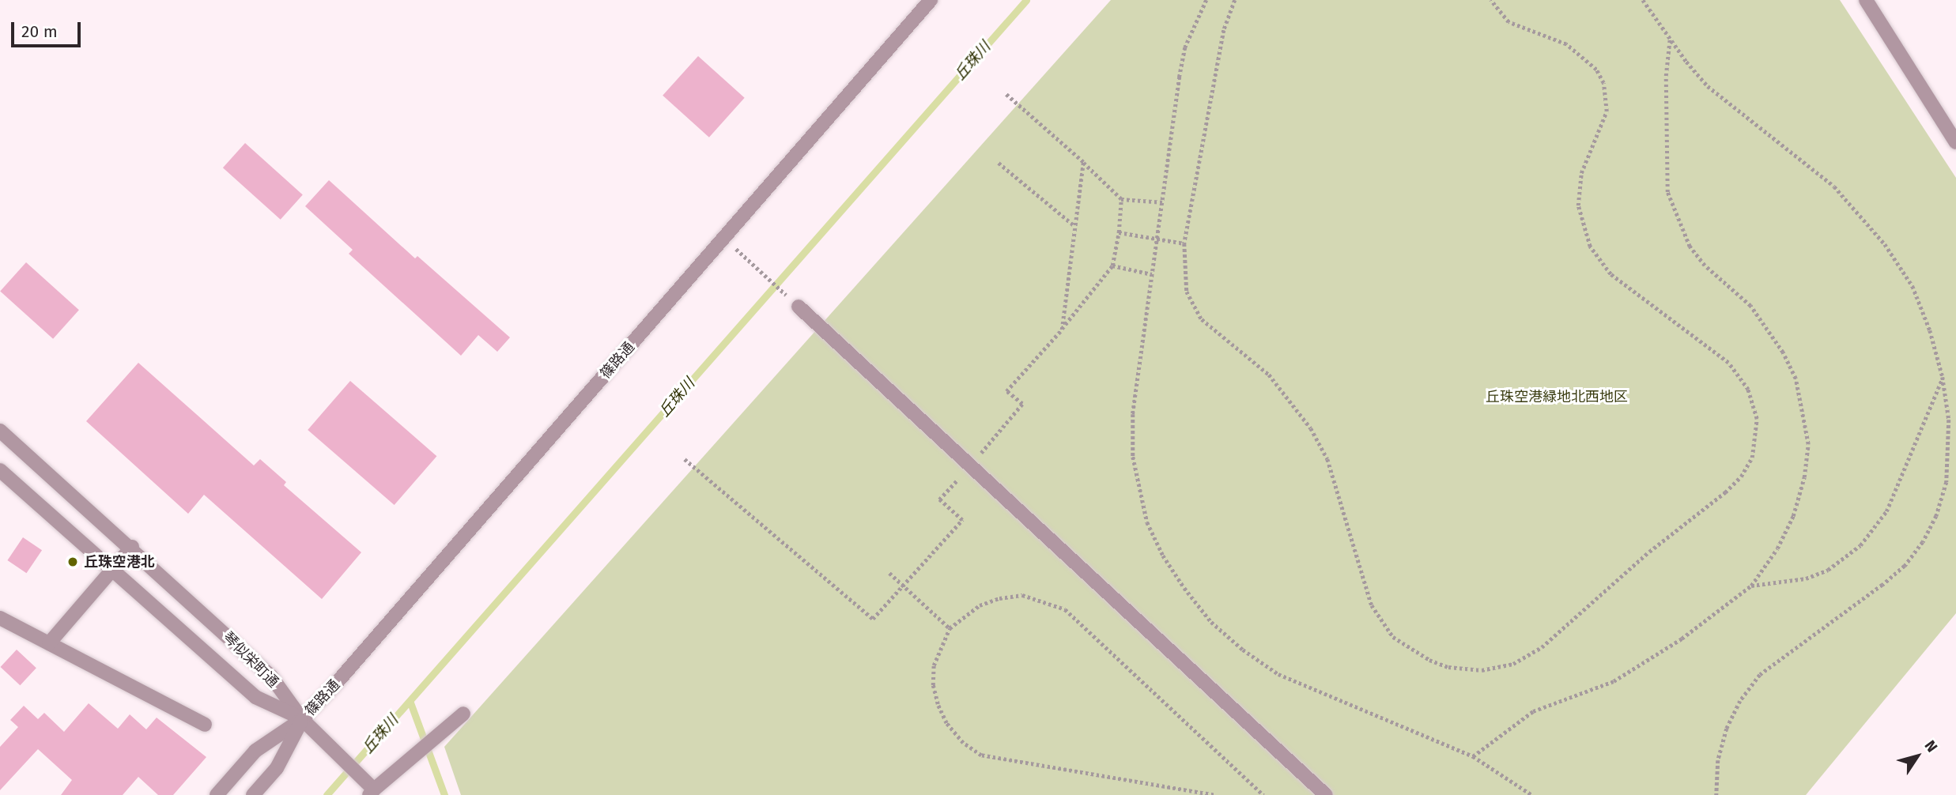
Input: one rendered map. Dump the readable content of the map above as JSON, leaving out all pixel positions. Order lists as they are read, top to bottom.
{
  "streets": {
    "street": ["篠路通", "琴似栄町通"]
  },
  "crossings": [
    ["篠路通", "琴似栄町通"]
  ],
  "water": ["丘珠川"],
  "parks": ["丘珠空港緑地北西地区"],
  "places": ["丘珠空港北"],
  "scale_bar": "20 m",
  "north": "top right"
}
